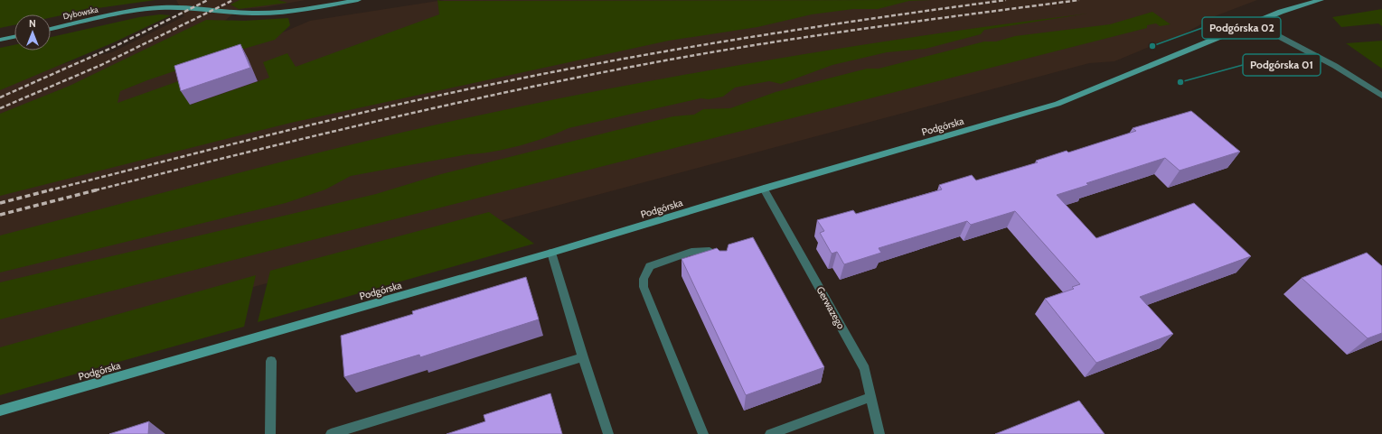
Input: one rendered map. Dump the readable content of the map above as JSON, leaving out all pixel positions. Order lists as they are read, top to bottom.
{
  "streets": {
    "street": ["Dybowska", "Podgórska", "Gerwazego"]
  },
  "crossings": [
    ["Podgórska", "Gerwazego"]
  ],
  "places": ["Podgórska 02", "Podgórska 01"],
  "north": "top"
}
